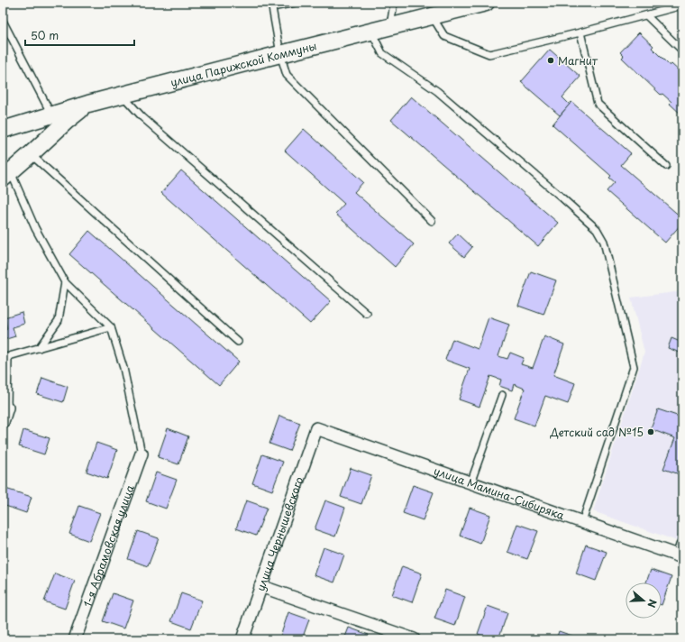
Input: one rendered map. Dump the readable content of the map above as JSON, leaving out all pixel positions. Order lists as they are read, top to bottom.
{
  "streets": {
    "main road": ["улица Парижской Коммуны"],
    "street": ["улица Мамина-Сибиряка", "улица Чернышевского", "1-я Абрамовская улица"]
  },
  "crossings": [
    ["улица Мамина-Сибиряка", "улица Чернышевского"]
  ],
  "places": ["Магнит", "Детский сад №15"],
  "scale_bar": "50 m",
  "north": "right"
}
